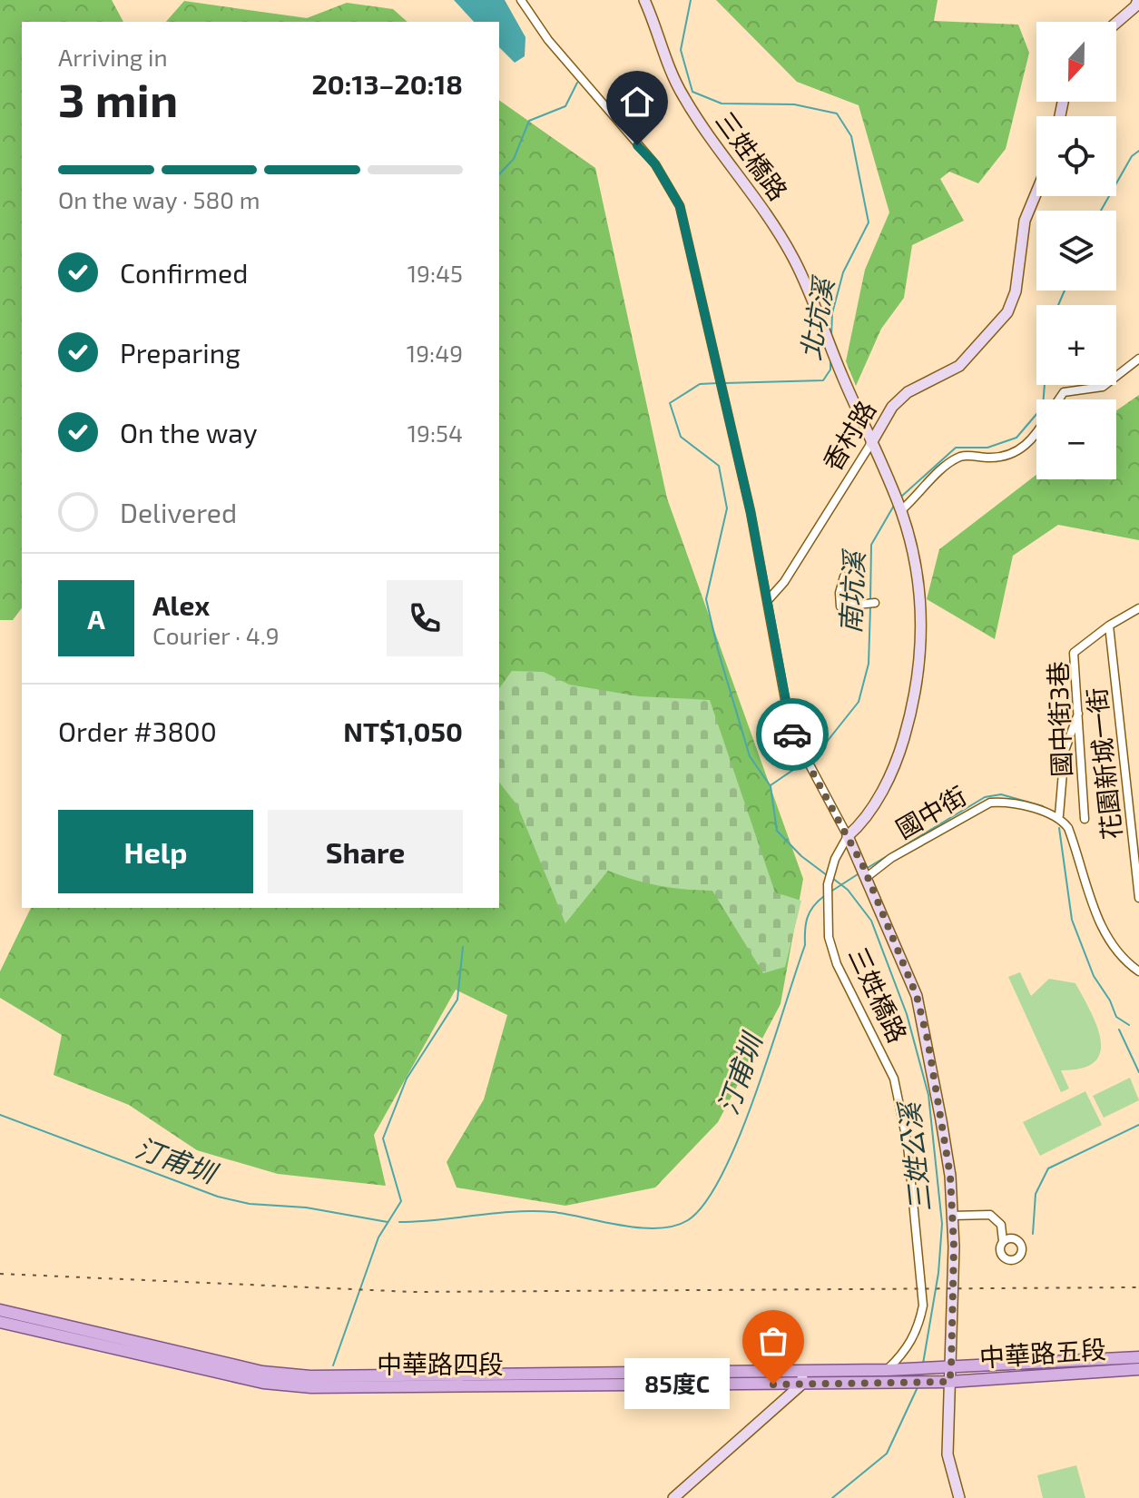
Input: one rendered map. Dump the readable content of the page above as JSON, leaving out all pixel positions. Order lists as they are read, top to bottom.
{
  "streets": {
    "main road": ["中華路五段", "中華路四段"],
    "street": [
      "三姓橋路",
      "香村路",
      "國中街3巷",
      "花園新城一街",
      "國中街"
    ]
  },
  "crossings": [
    ["三姓橋路", "香村路"],
    ["三姓橋路", "中華路五段"],
    ["三姓橋路", "中華路四段"],
    ["國中街3巷", "花園新城一街"],
    ["中華路五段", "中華路四段"]
  ],
  "water": [
    "北坑溪",
    "南坑溪",
    "汀甫圳",
    "三姓公溪"
  ],
  "places": ["85度C"],
  "north": "bottom",
  "page": {
    "map_buttons": ["+", "−"],
    "heading": ["3 min", "Arriving in", "20:13–20:18"],
    "panel": [
      "Alex",
      "Courier · 4.9",
      "Order #3800",
      "NT$1,050"
    ],
    "bar": "On the way · 580 m",
    "list": [
      ["Confirmed", "19:45"],
      ["Preparing", "19:49"],
      ["On the way", "19:54"],
      "Delivered"
    ],
    "round": "A",
    "buttons": ["Help", "Share"],
    "bubble": "85度C"
  }
}
